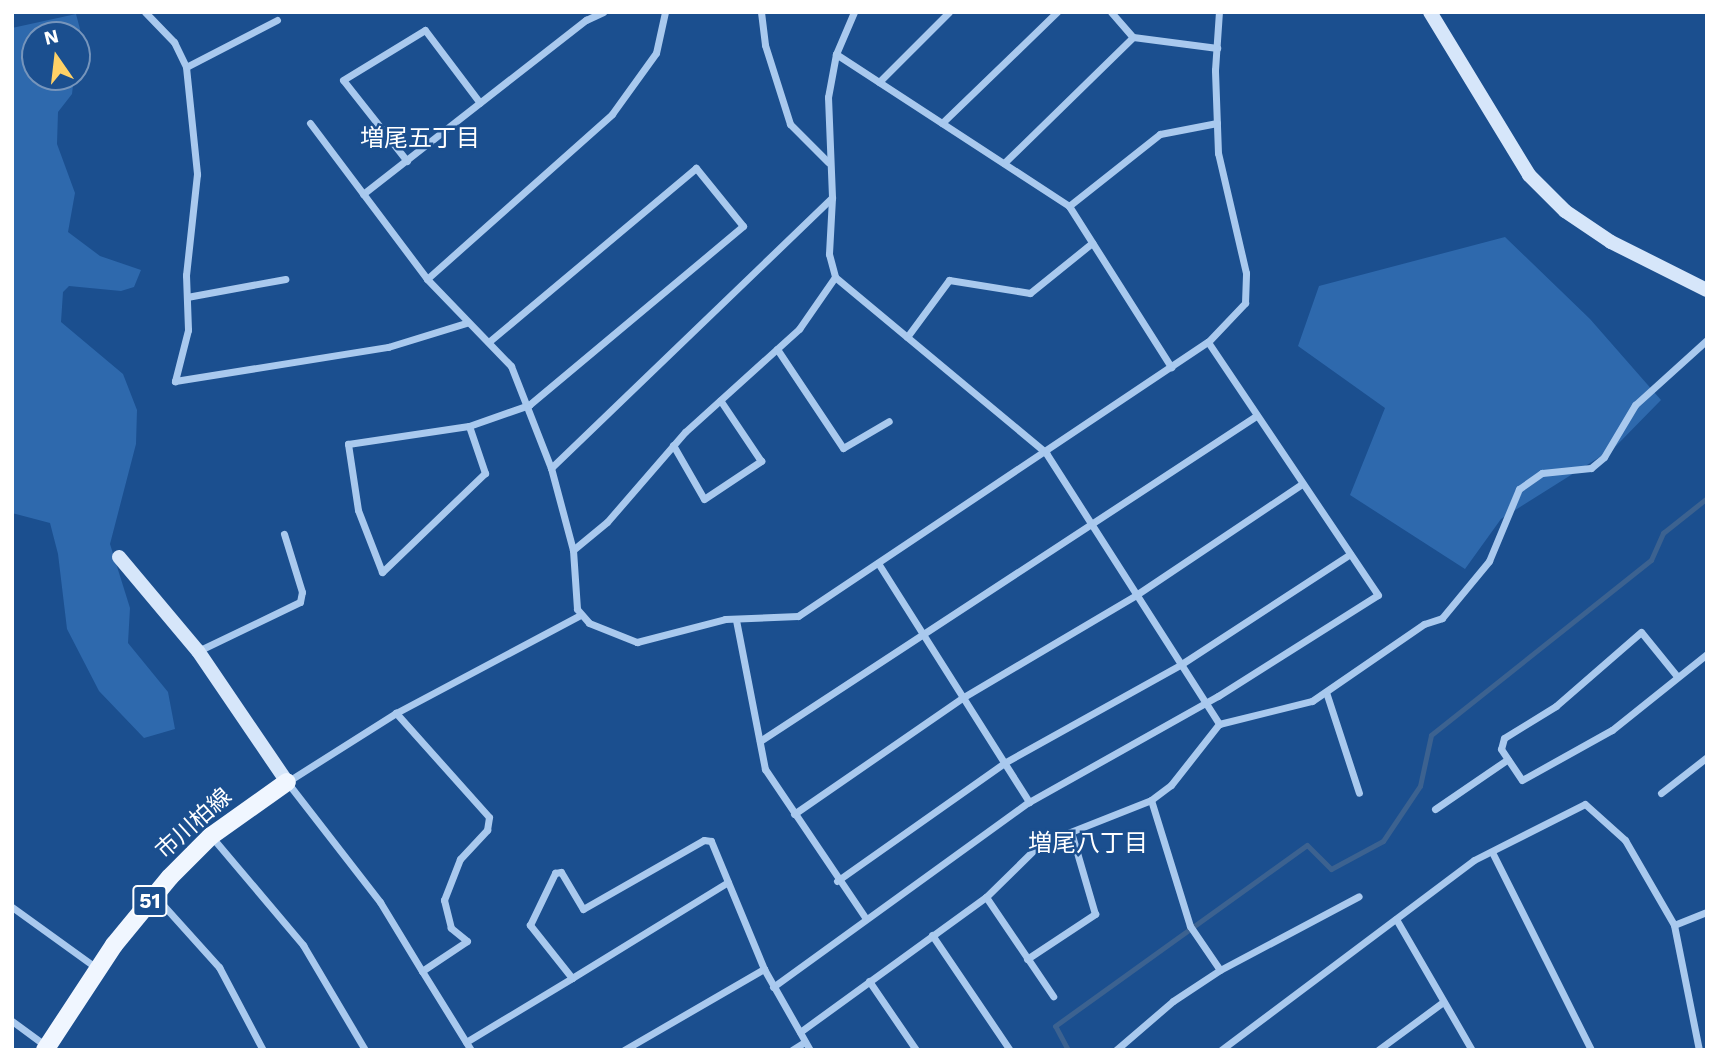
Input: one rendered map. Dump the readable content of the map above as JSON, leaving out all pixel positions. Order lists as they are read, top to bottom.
{
  "streets": {
    "main road": ["市川柏線", "51"]
  },
  "districts": ["増尾五丁目", "増尾八丁目"],
  "north": "top"
}
